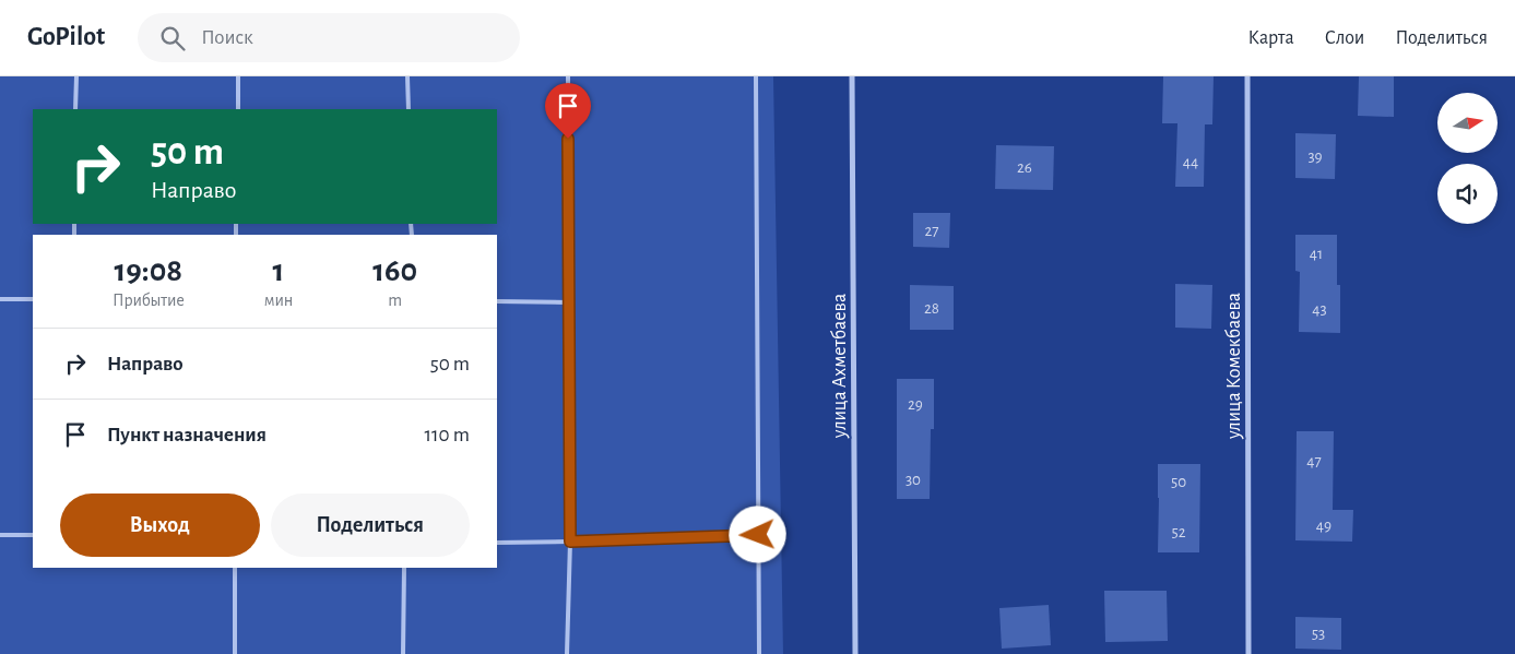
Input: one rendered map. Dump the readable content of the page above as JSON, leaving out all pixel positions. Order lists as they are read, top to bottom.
{
  "streets": {
    "street": ["улица Ахметбаева", "улица Комекбаева"]
  },
  "house_numbers": [
    "39",
    "44",
    "26",
    "27",
    "41",
    "28",
    "43",
    "29",
    "47",
    "30",
    "50",
    "49",
    "52",
    "53"
  ],
  "north": "right",
  "page": {
    "header": "GoPilot",
    "search": "Поиск",
    "nav": ["Карта", "Слои", "Поделиться"],
    "turn": ["50 m", "Направо"],
    "eta": [
      "19:08",
      "Прибытие",
      "1",
      "мин",
      "160",
      "m"
    ],
    "list": [
      {
        "name": "Направо",
        "value": "50 m"
      },
      {
        "name": "Пункт назначения",
        "value": "110 m"
      }
    ],
    "buttons": ["Выход", "Поделиться"]
  }
}
